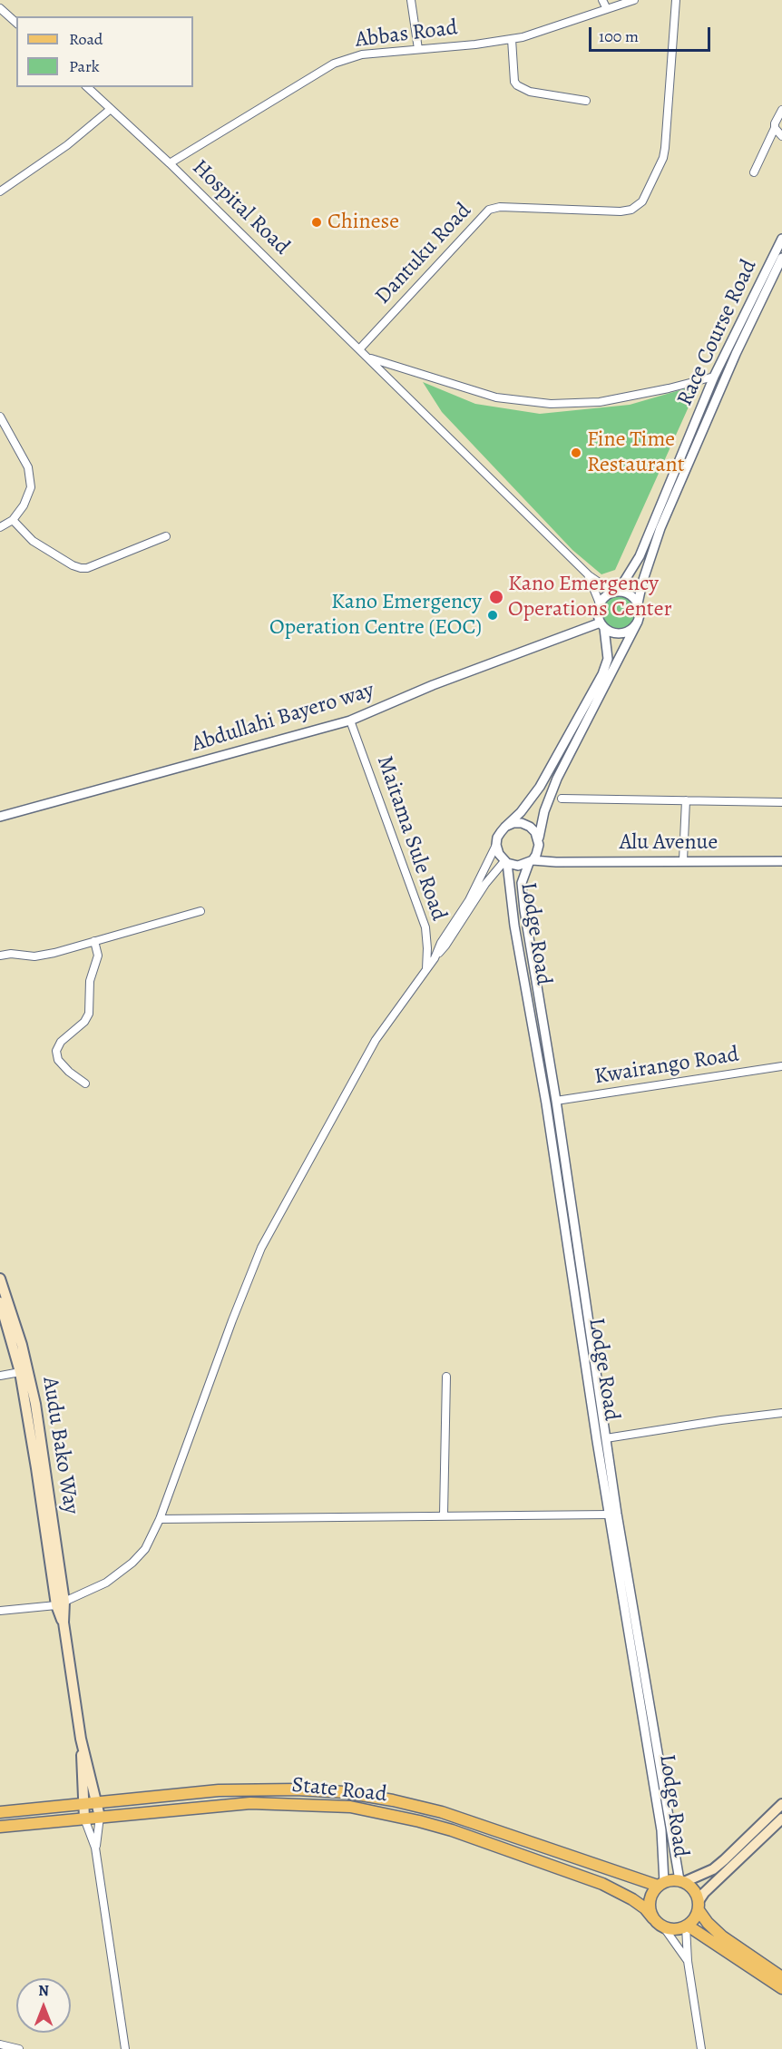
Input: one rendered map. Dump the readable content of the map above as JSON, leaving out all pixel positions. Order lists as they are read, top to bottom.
{
  "streets": {
    "main road": ["Audu Bako Way", "State Road"],
    "street": [
      "Abbas Road",
      "Hospital Road",
      "Dantuku Road",
      "Race Course Road",
      "Abdullahi Bayero way",
      "Maitama Sule Road",
      "Alu Avenue",
      "Lodge Road",
      "Kwairango Road"
    ]
  },
  "crossings": [
    ["Abbas Road", "Hospital Road"],
    ["Hospital Road", "Dantuku Road"],
    ["Hospital Road", "Race Course Road"],
    ["Hospital Road", "Abdullahi Bayero way"],
    ["Race Course Road", "Abdullahi Bayero way"],
    ["Abdullahi Bayero way", "Maitama Sule Road"],
    ["Alu Avenue", "Lodge Road"],
    ["Lodge Road", "Kwairango Road"],
    ["Lodge Road", "State Road"],
    ["Audu Bako Way", "State Road"]
  ],
  "places": [
    "Chinese",
    "Fine Time Restaurant",
    "Kano Emergency Operations Center",
    "Kano Emergency Operation Centre (EOC)"
  ],
  "legend": ["Road", "Park"],
  "scale_bar": "100 m",
  "north": "top"
}
